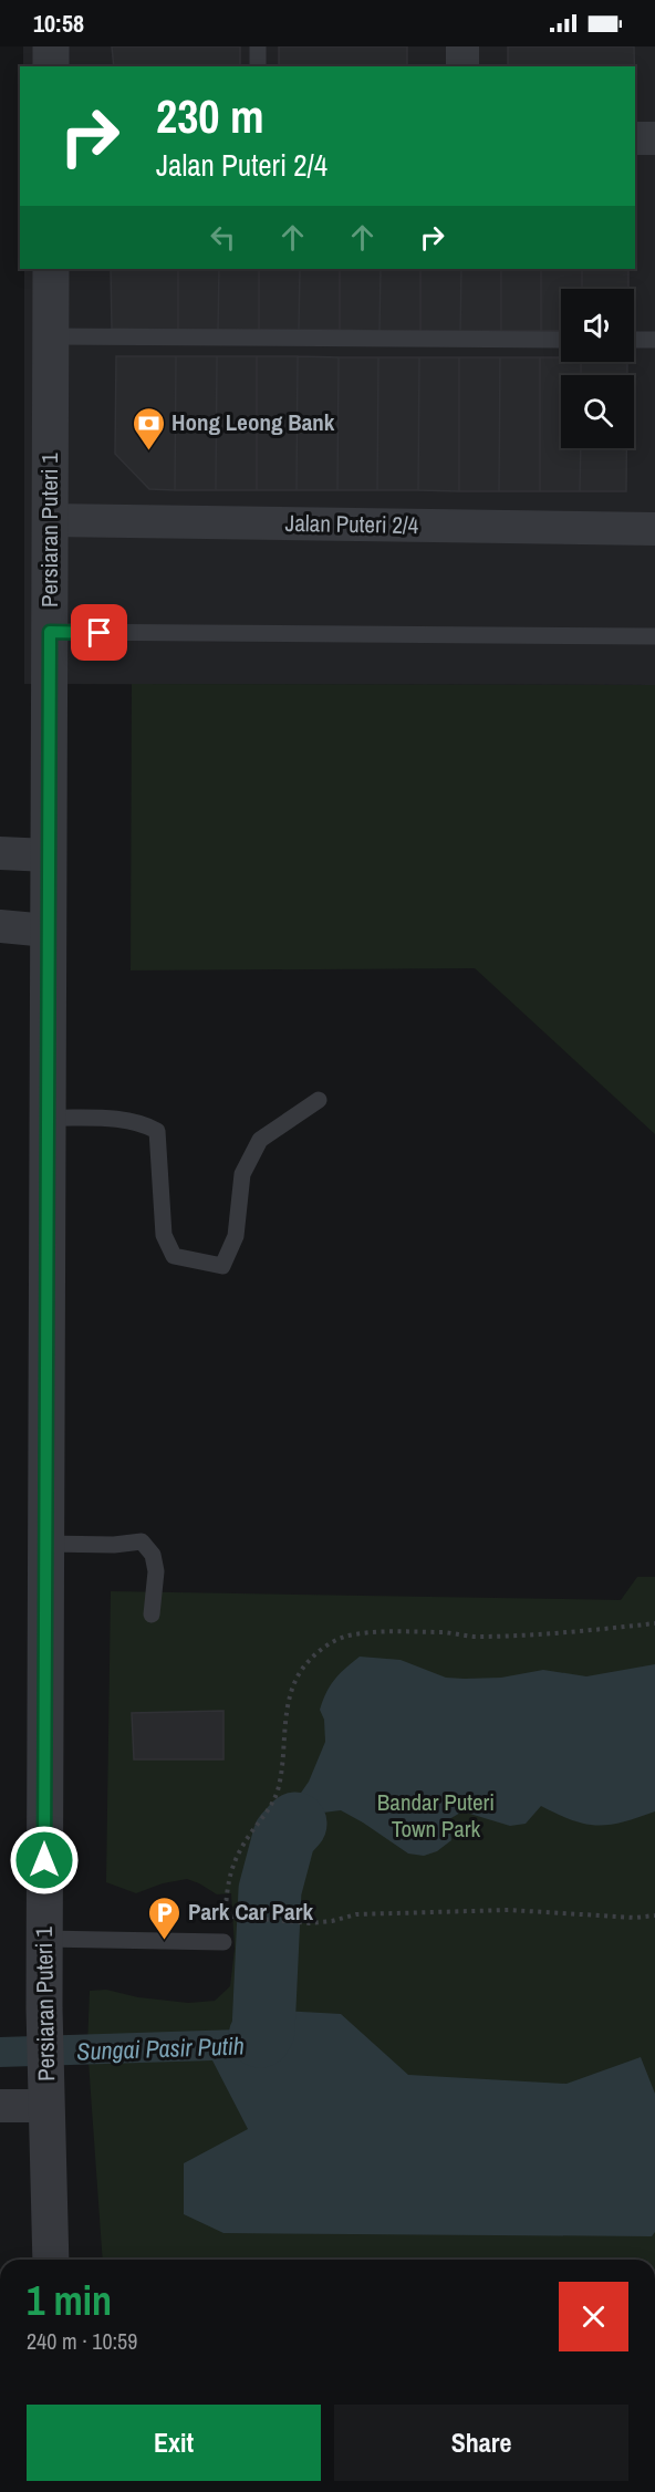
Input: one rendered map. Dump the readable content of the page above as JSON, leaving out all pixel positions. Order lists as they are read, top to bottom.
{
  "streets": {
    "street": ["Jalan Puteri 2/4", "Persiaran Puteri 1"]
  },
  "crossings": [
    ["Jalan Puteri 2/4", "Persiaran Puteri 1"]
  ],
  "water": ["Sungai Pasir Putih"],
  "parks": ["Bandar Puteri Town Park"],
  "places": {
    "bank": ["Hong Leong Bank"],
    "parking": ["Park Car Park"]
  },
  "page": {
    "status": "10:58",
    "turn": ["230 m", "Jalan Puteri 2/4"],
    "heading": ["1 min", "240 m · 10:59"],
    "buttons": ["Exit", "Share"]
  }
}
